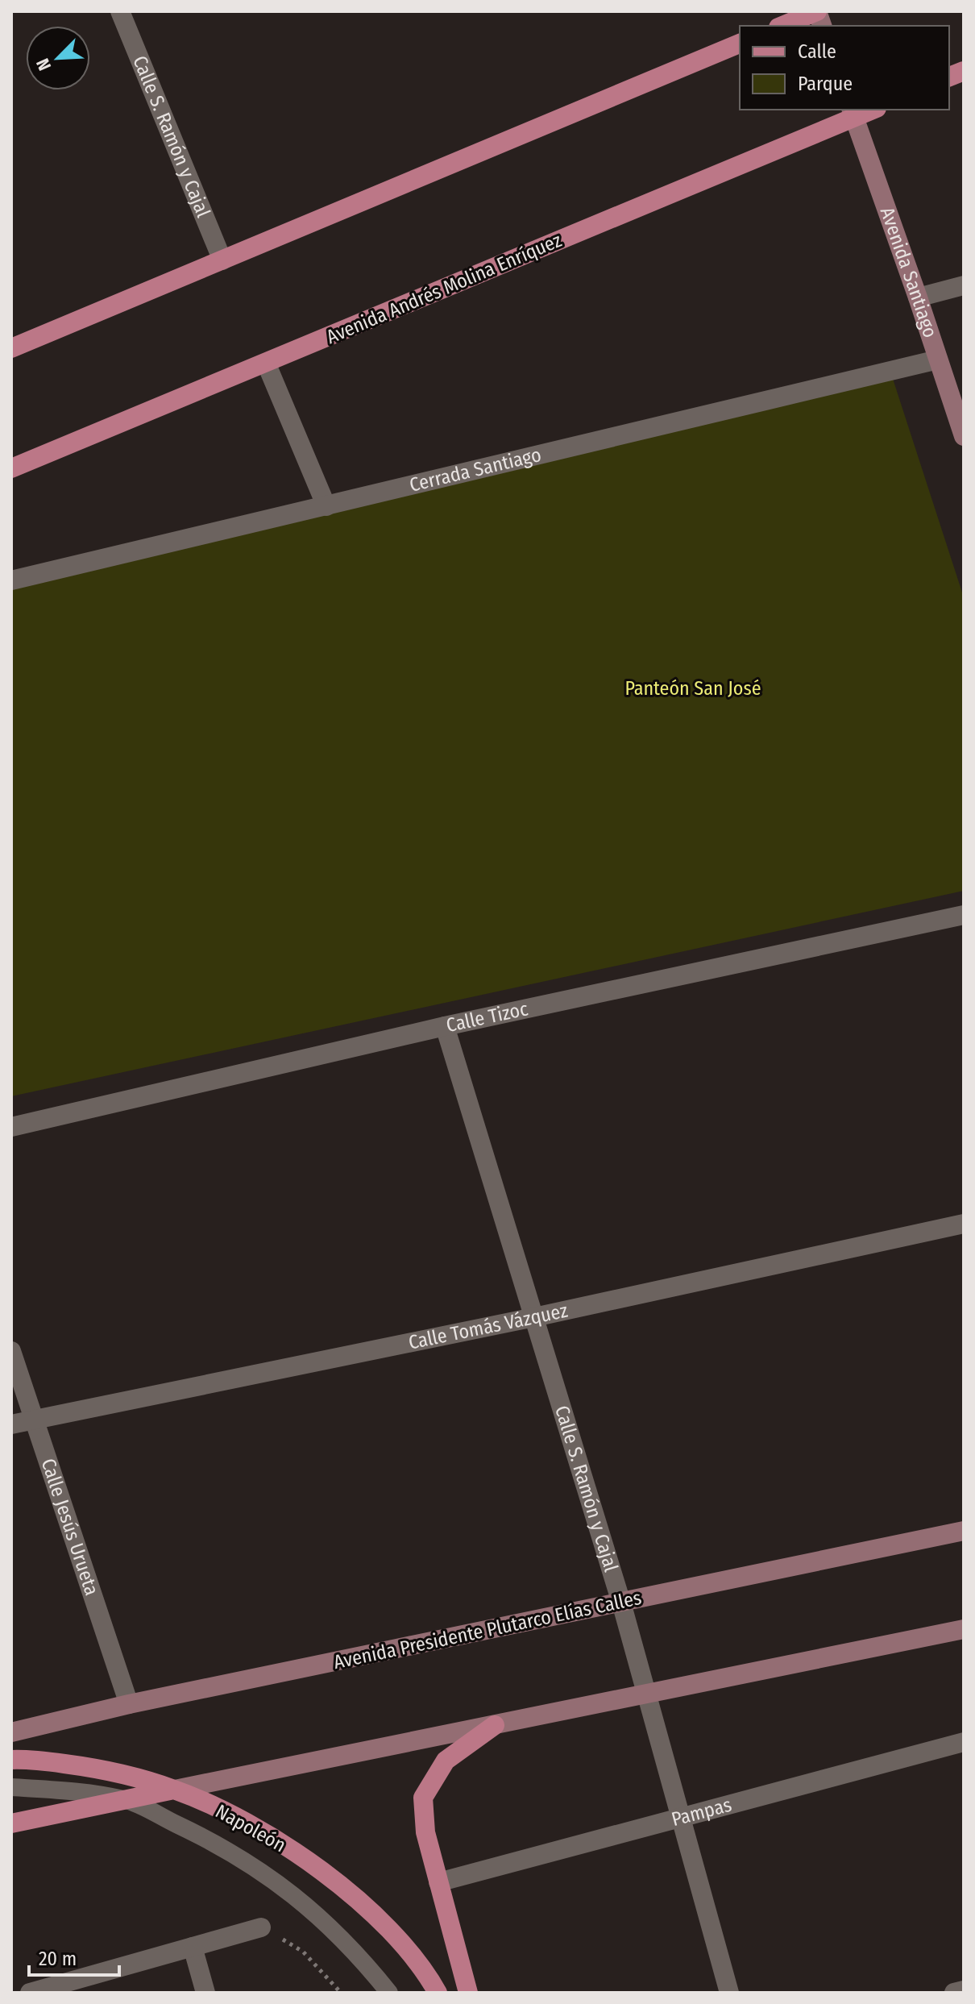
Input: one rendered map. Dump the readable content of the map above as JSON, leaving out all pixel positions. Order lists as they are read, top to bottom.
{
  "streets": {
    "main road": [
      "Avenida Santiago",
      "Avenida Andrés Molina Enríquez",
      "Avenida Presidente Plutarco Elías Calles",
      "Napoleón"
    ],
    "street": [
      "Calle S. Ramón y Cajal",
      "Cerrada Santiago",
      "Calle Tizoc",
      "Calle Tomás Vázquez",
      "Calle Jesús Urueta",
      "Pampas"
    ]
  },
  "crossings": [
    ["Calle S. Ramón y Cajal", "Calle Tizoc"],
    ["Calle S. Ramón y Cajal", "Calle Tomás Vázquez"],
    ["Calle S. Ramón y Cajal", "Avenida Presidente Plutarco Elías Calles"],
    ["Calle S. Ramón y Cajal", "Pampas"],
    ["Avenida Santiago", "Avenida Andrés Molina Enríquez"],
    ["Avenida Santiago", "Cerrada Santiago"],
    ["Calle Tomás Vázquez", "Calle Jesús Urueta"],
    ["Calle Jesús Urueta", "Avenida Presidente Plutarco Elías Calles"]
  ],
  "parks": ["Panteón San José"],
  "legend": ["Calle", "Parque"],
  "scale_bar": "20 m",
  "north": "bottom left"
}
